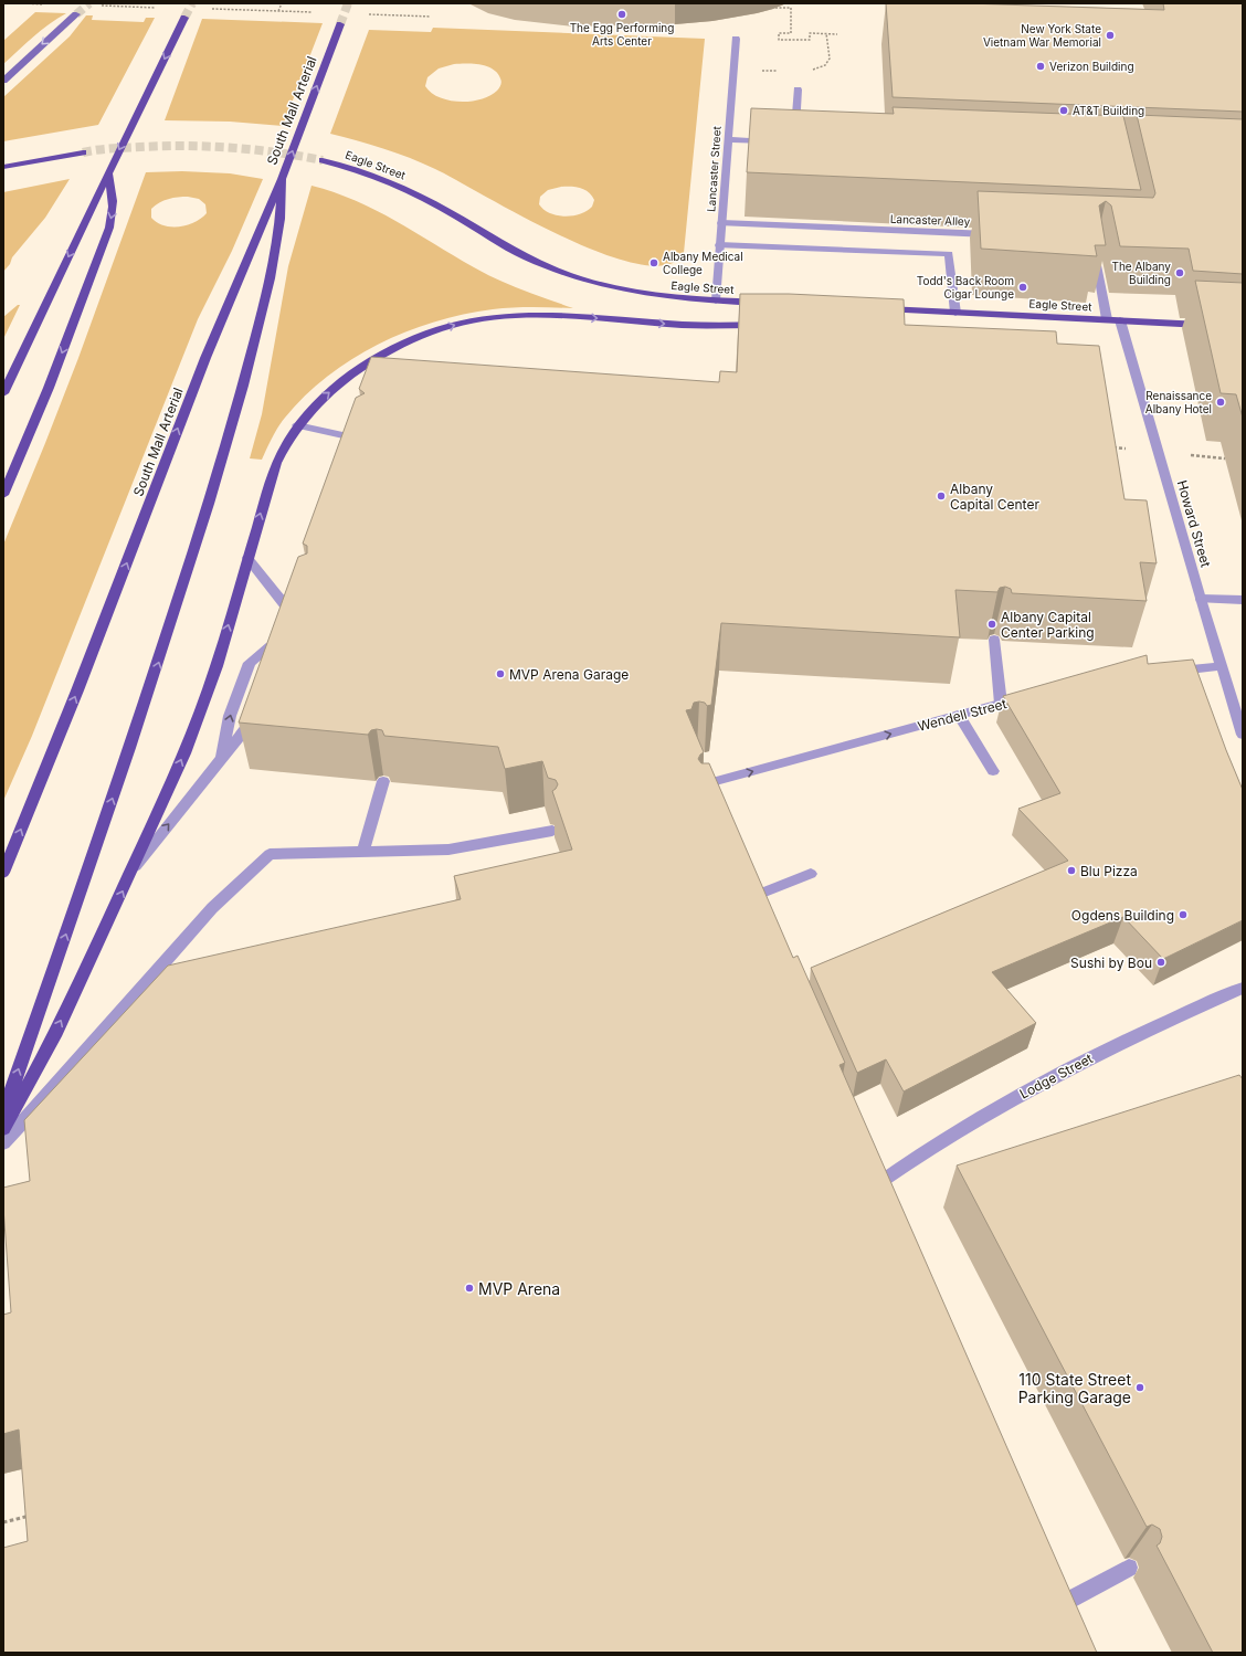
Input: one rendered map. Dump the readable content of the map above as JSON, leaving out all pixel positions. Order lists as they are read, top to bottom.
{
  "streets": {
    "main road": ["South Mall Arterial", "Eagle Street"],
    "street": [
      "Lancaster Street",
      "Lancaster Alley",
      "Howard Street",
      "Wendell Street",
      "Lodge Street"
    ]
  },
  "crossings": [
    ["Eagle Street", "Lancaster Street"],
    ["Eagle Street", "Howard Street"],
    ["Lancaster Street", "Lancaster Alley"]
  ],
  "one_way": ["Wendell Street"],
  "places": [
    "The Egg Performing Arts Center",
    "New York State Vietnam War Memorial",
    "Verizon Building",
    "AT&T Building",
    "Albany Medical College",
    "The Albany Building",
    "Todd's Back Room Cigar Lounge",
    "Renaissance Albany Hotel",
    "Albany Capital Center",
    "Albany Capital Center Parking",
    "MVP Arena Garage",
    "Blu Pizza",
    "Ogdens Building",
    "Sushi by Bou",
    "MVP Arena",
    "110 State Street Parking Garage"
  ]
}
